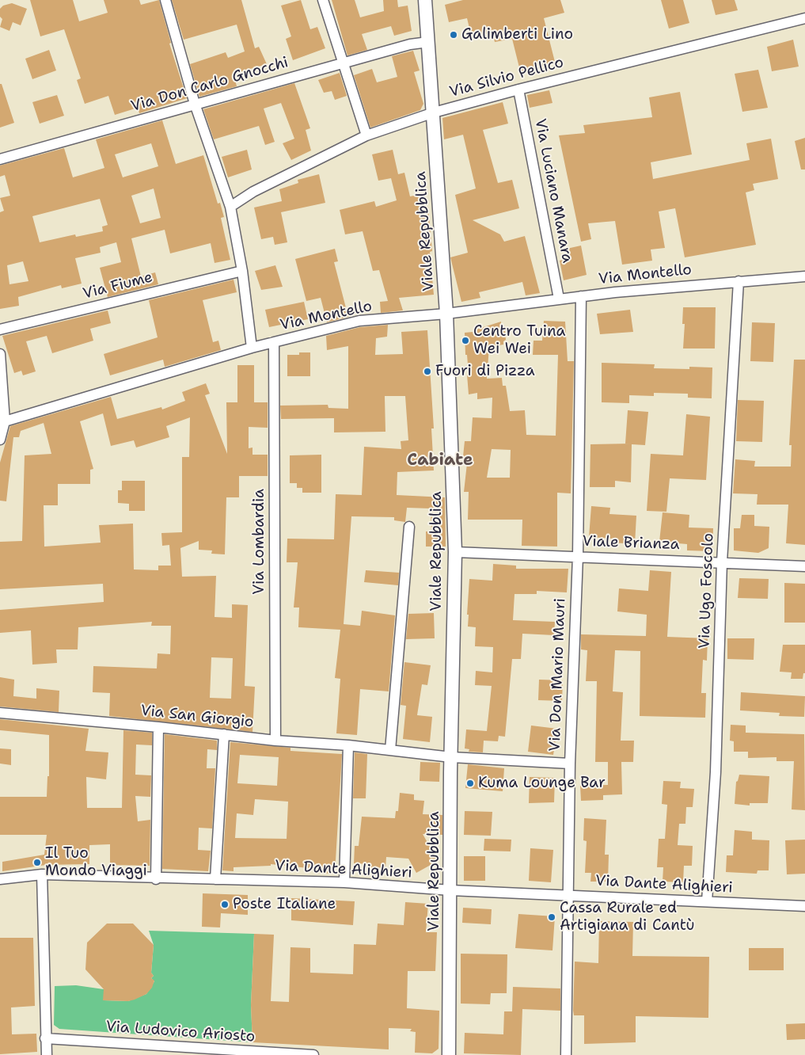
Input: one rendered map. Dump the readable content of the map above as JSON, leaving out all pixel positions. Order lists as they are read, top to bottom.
{
  "streets": {
    "street": [
      "Via Silvio Pellico",
      "Via Don Carlo Gnocchi",
      "Via Luciano Manara",
      "Viale Repubblica",
      "Via Montello",
      "Via Fiume",
      "Via Lombardia",
      "Viale Brianza",
      "Via Ugo Foscolo",
      "Via Don Mario Mauri",
      "Via San Giorgio",
      "Via Dante Alighieri",
      "Via Ludovico Ariosto"
    ]
  },
  "crossings": [
    ["Via Silvio Pellico", "Via Luciano Manara"],
    ["Via Silvio Pellico", "Viale Repubblica"],
    ["Via Don Carlo Gnocchi", "Viale Repubblica"],
    ["Via Luciano Manara", "Via Montello"],
    ["Viale Repubblica", "Via Montello"],
    ["Viale Repubblica", "Viale Brianza"],
    ["Viale Repubblica", "Via San Giorgio"],
    ["Viale Repubblica", "Via Dante Alighieri"],
    ["Via Montello", "Via Lombardia"],
    ["Via Montello", "Via Ugo Foscolo"],
    ["Via Montello", "Via Don Mario Mauri"],
    ["Via Lombardia", "Via San Giorgio"],
    ["Viale Brianza", "Via Ugo Foscolo"],
    ["Viale Brianza", "Via Don Mario Mauri"],
    ["Via Ugo Foscolo", "Via Dante Alighieri"],
    ["Via Don Mario Mauri", "Via San Giorgio"],
    ["Via Don Mario Mauri", "Via Dante Alighieri"]
  ],
  "districts": ["Cabiate"],
  "places": [
    "Galimberti Lino",
    "Centro Tuina Wei Wei",
    "Fuori di Pizza",
    "Kuma Lounge Bar",
    "Il Tuo Mondo Viaggi",
    "Poste Italiane",
    "Cassa Rurale ed Artigiana di Cantù"
  ]
}
